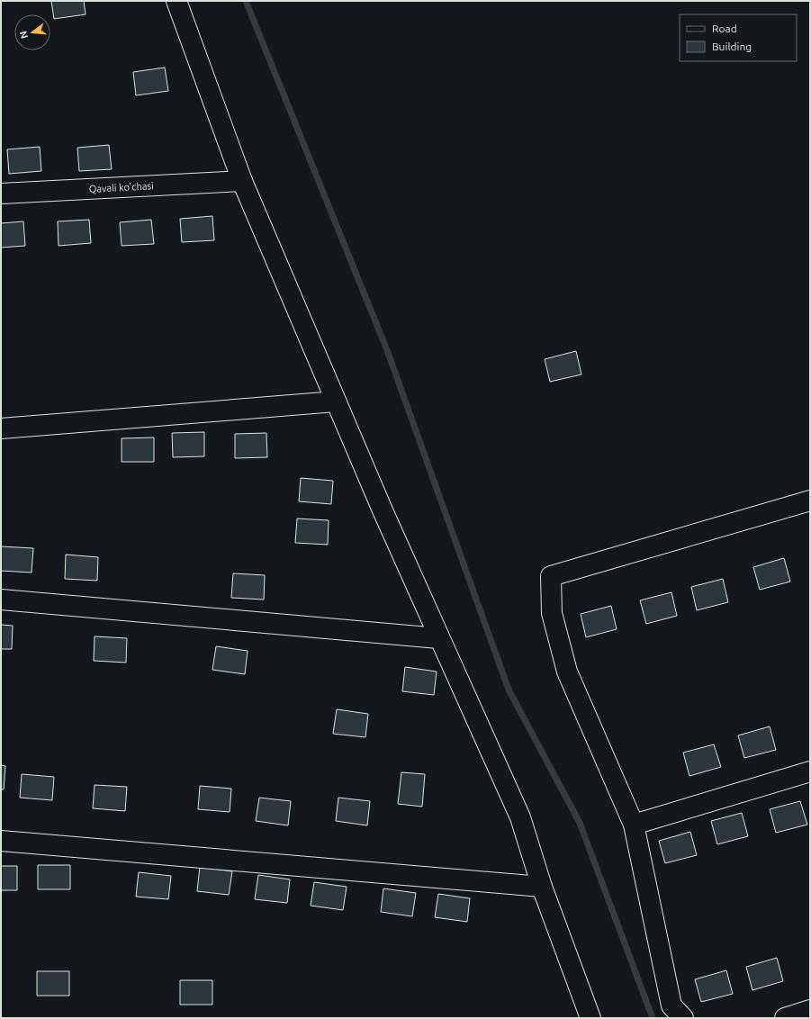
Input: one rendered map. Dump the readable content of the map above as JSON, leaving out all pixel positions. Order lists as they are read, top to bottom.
{
  "streets": {
    "street": ["Qavali ko'chasi"]
  },
  "legend": ["Road", "Building"],
  "north": "left"
}
